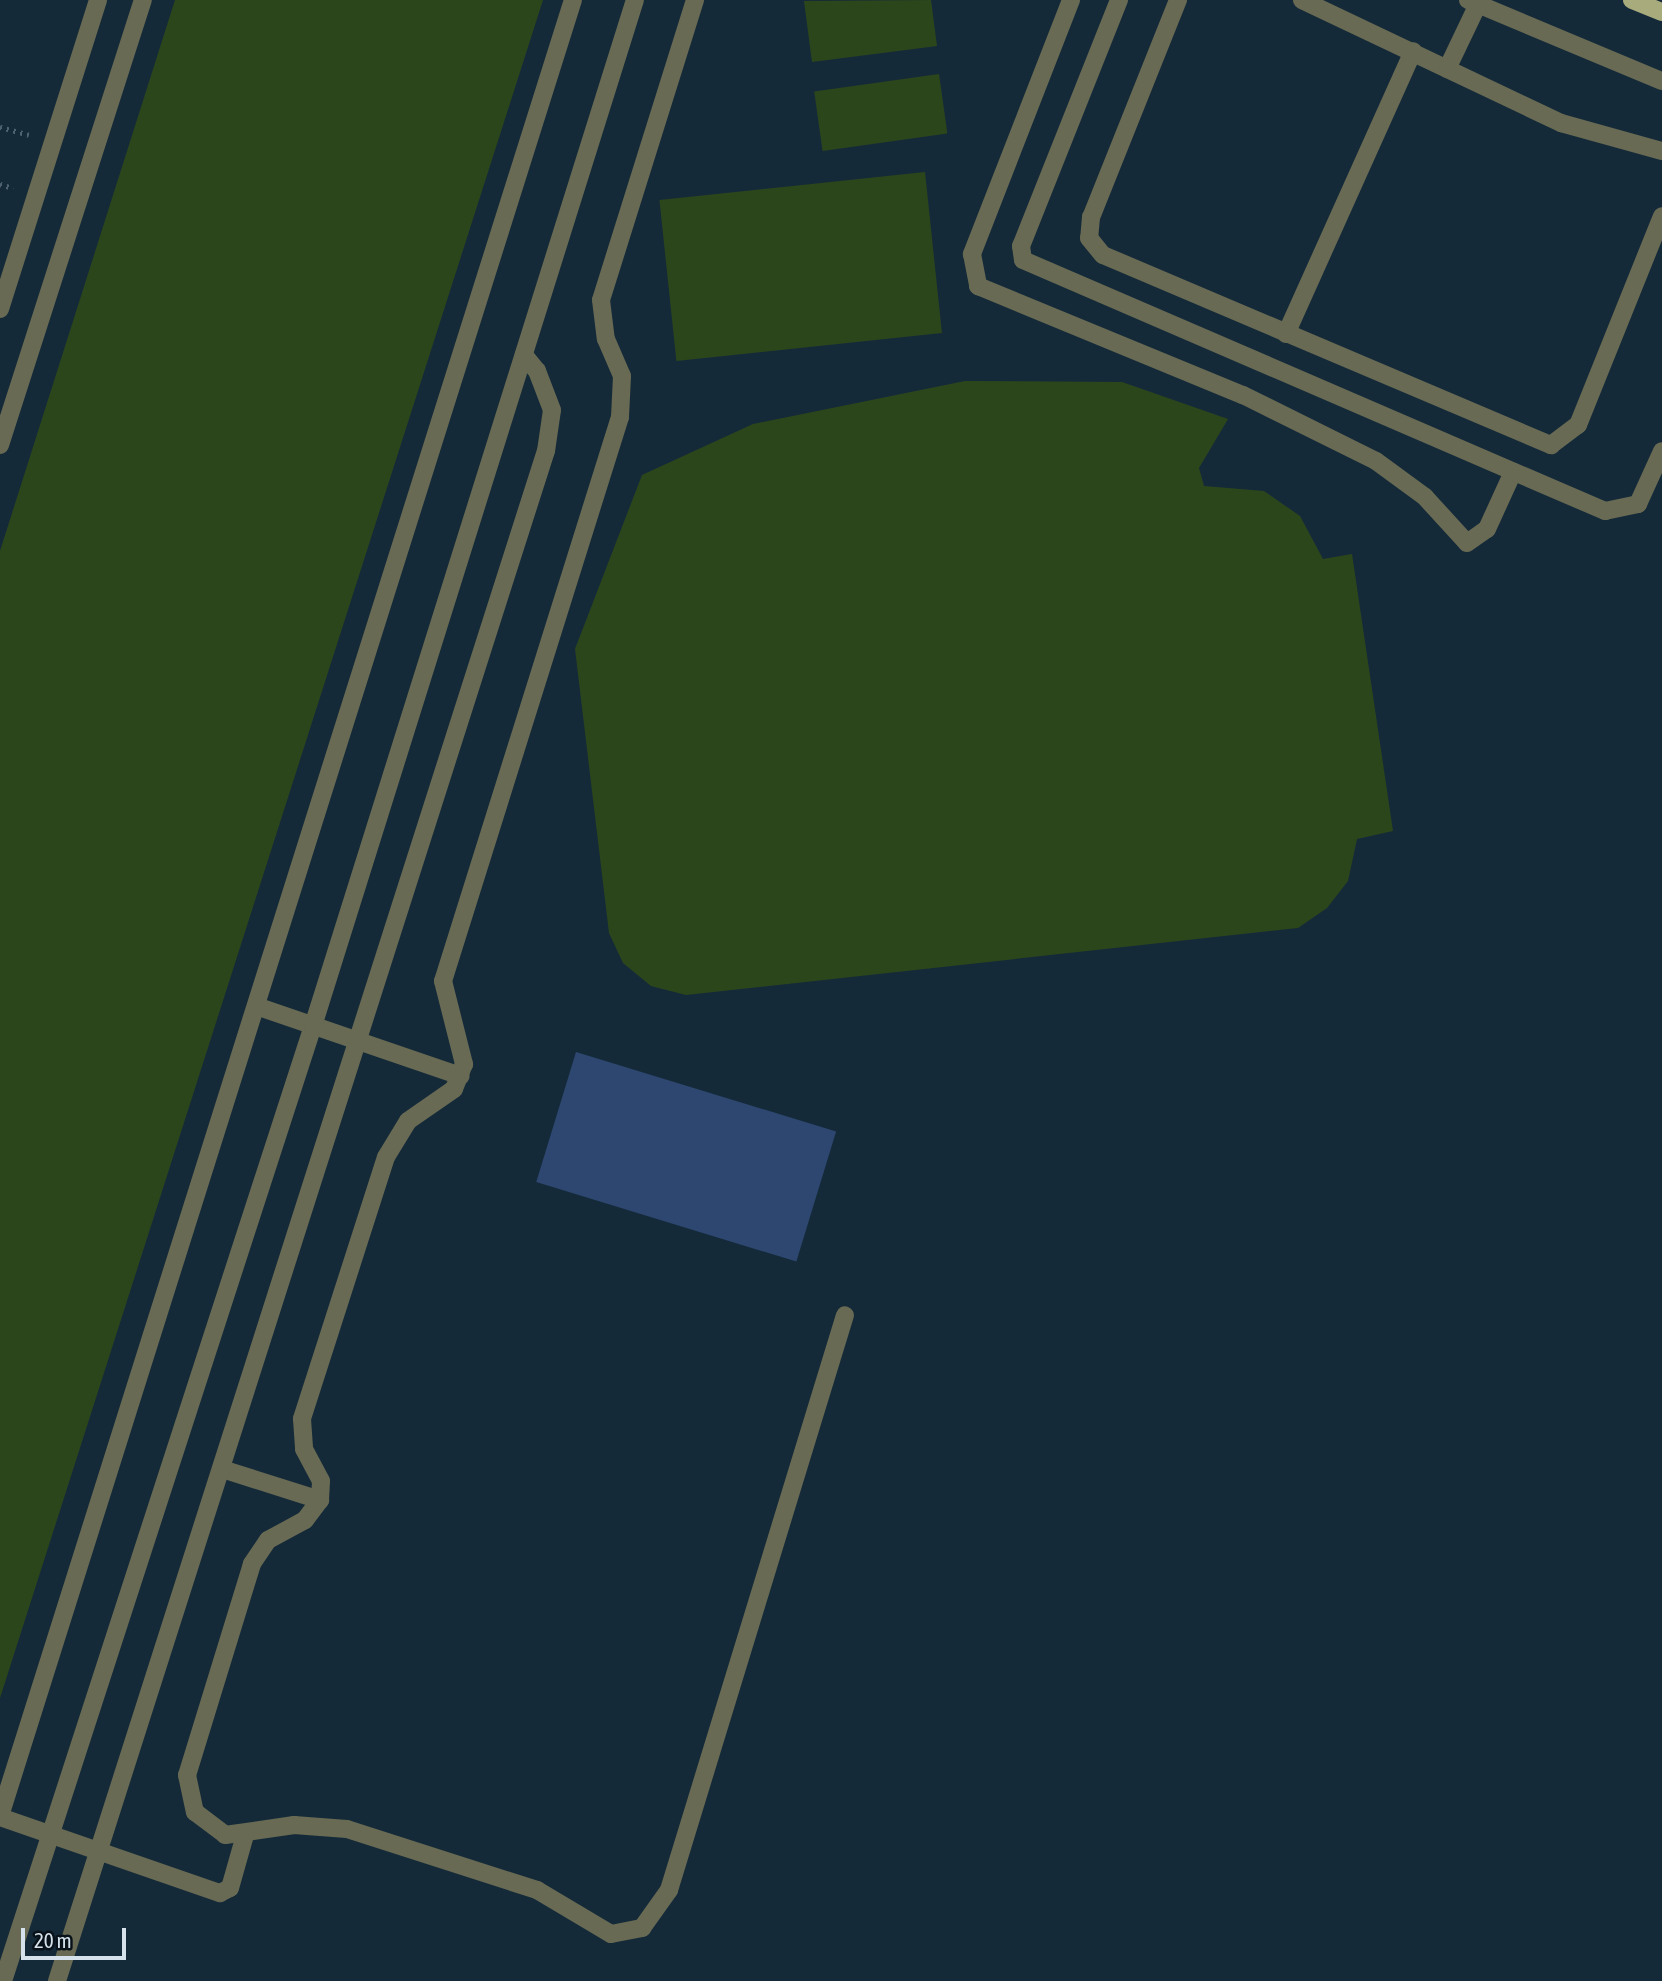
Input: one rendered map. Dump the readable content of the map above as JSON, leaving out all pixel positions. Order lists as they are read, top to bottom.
{
  "scale_bar": "20 m"
}
